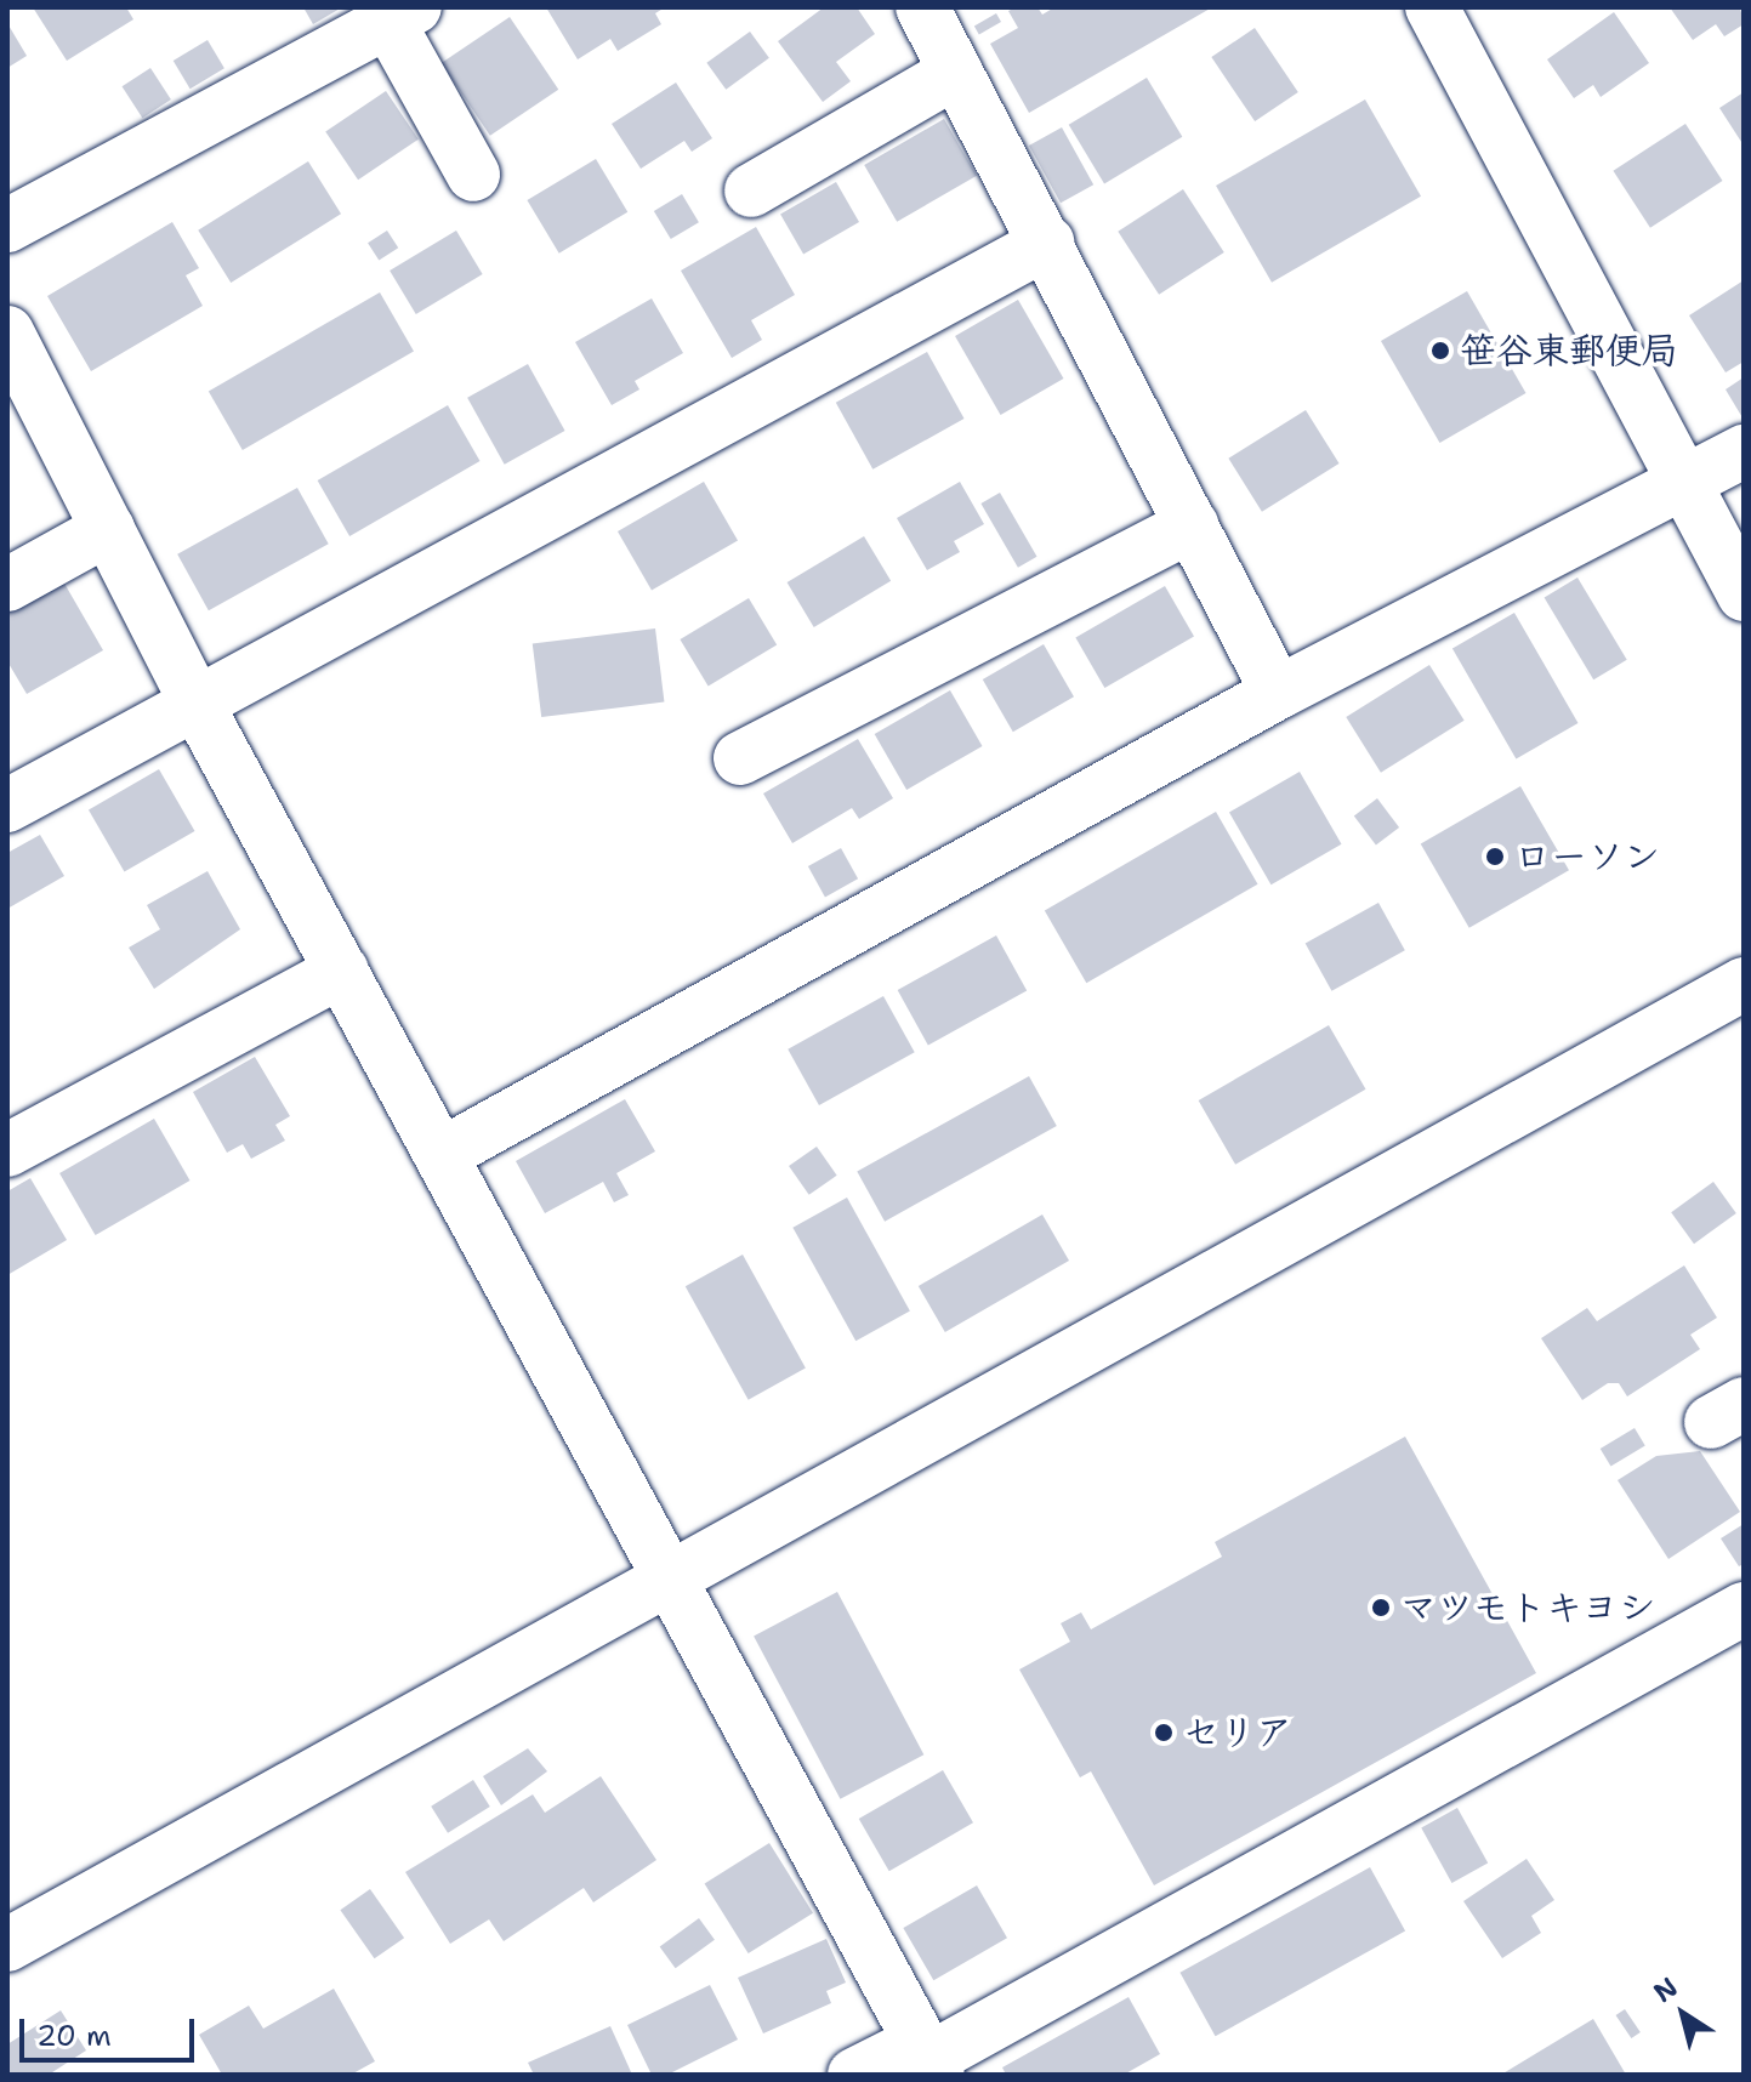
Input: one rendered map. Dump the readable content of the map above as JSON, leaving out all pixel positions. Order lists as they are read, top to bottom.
{
  "places": [
    "笹谷東郵便局",
    "ローソン",
    "マツモトキヨシ",
    "セリア"
  ],
  "scale_bar": "20 m",
  "north": "top left"
}
